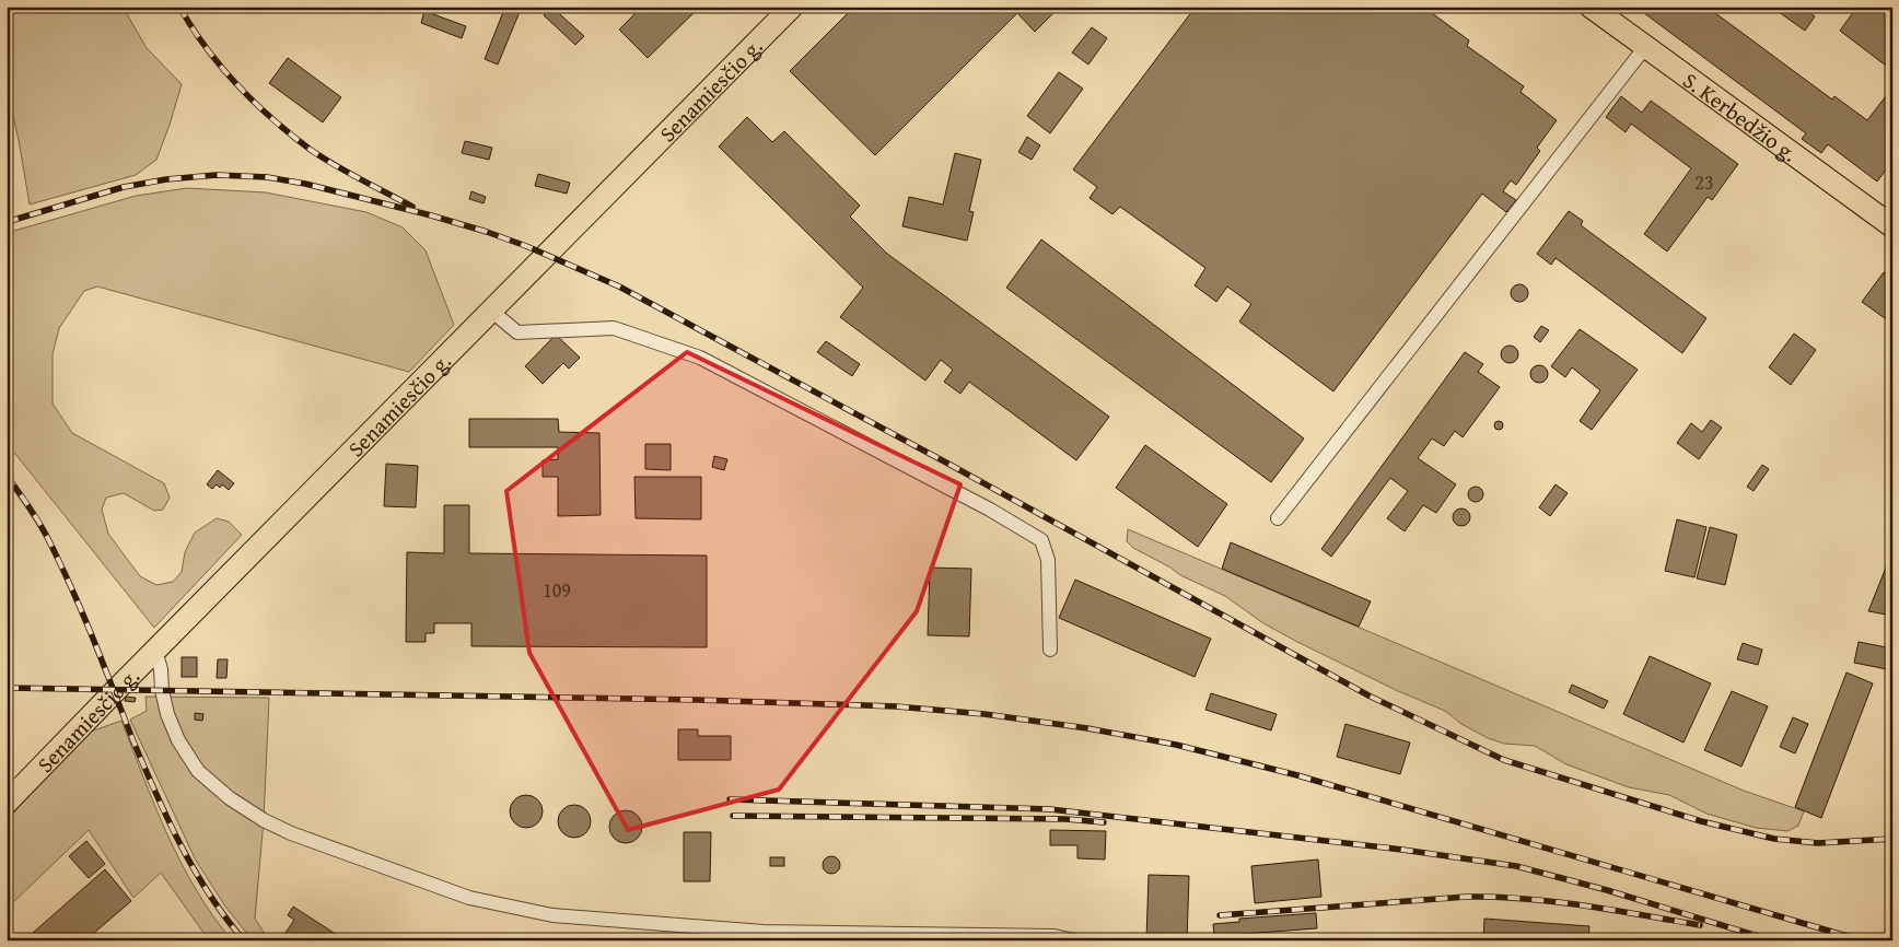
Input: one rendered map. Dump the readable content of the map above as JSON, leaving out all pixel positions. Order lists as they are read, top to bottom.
{
  "streets": {
    "main road": ["Senamiesčio g.", "S. Kerbedžio g."]
  },
  "house_numbers": ["23", "109"]
}
